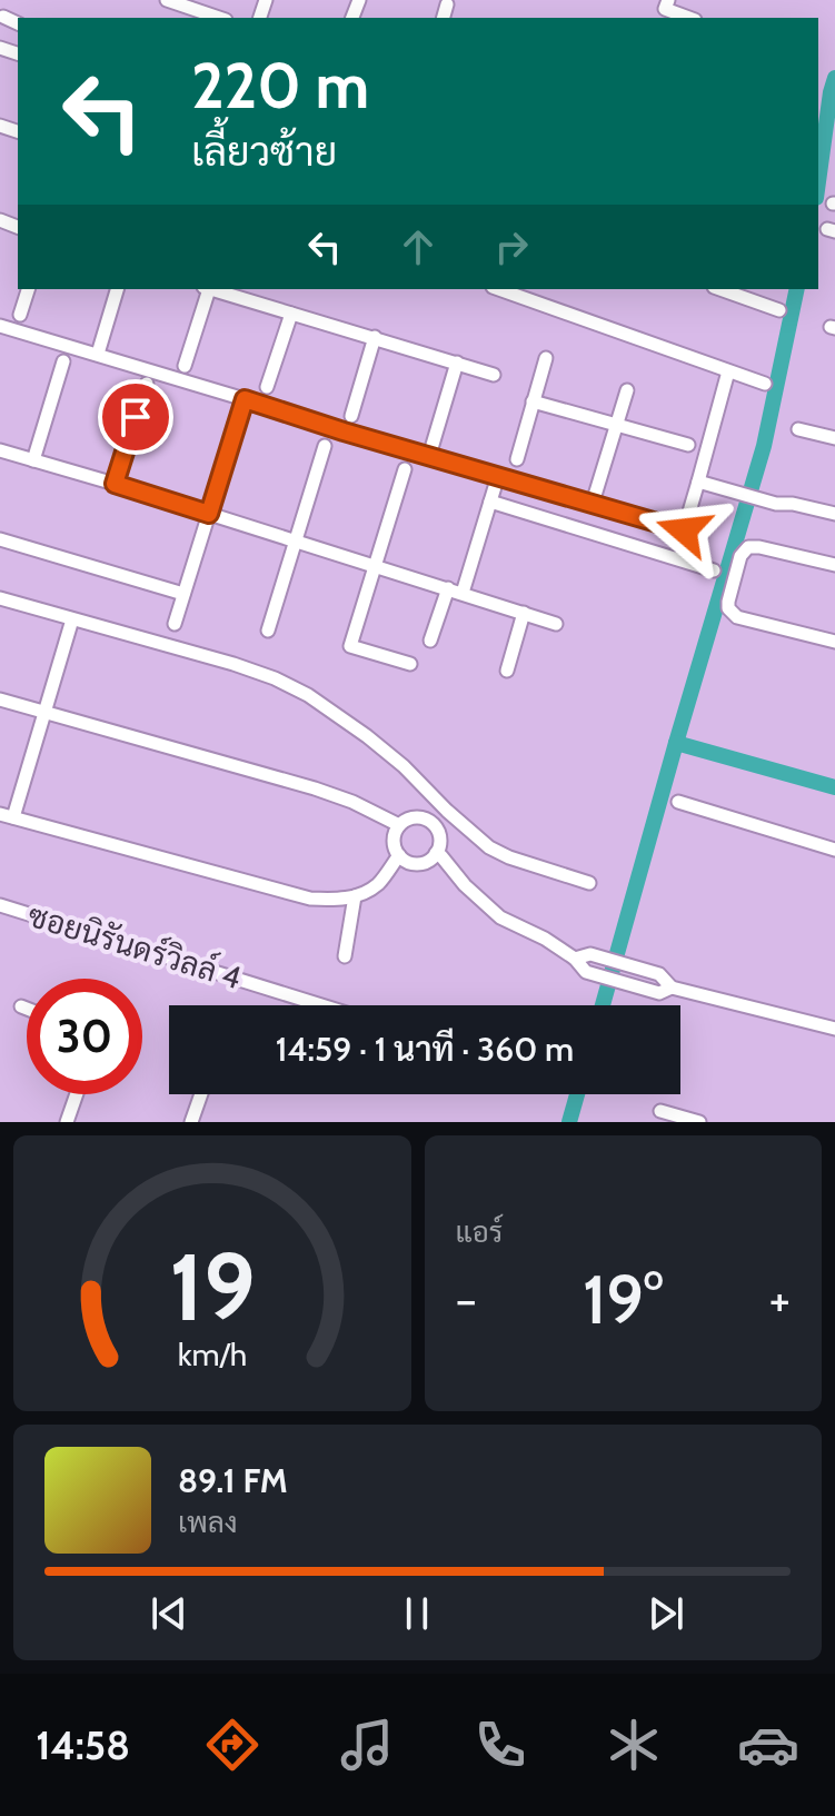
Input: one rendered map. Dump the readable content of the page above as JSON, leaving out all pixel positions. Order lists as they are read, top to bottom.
{
  "streets": {
    "street": ["ซอยนิรันดร์วิลล์ 4"]
  },
  "page": {
    "turn": ["220 m", "เลี้ยวซ้าย"],
    "limit": "30",
    "trip": "14:59 · 1 นาที · 360 m",
    "tile": "แอร์",
    "heat": ["−", "19°", "+"],
    "song": ["89.1 FM", "เพลง"],
    "tabs": "14:58",
    "gauge": ["19", "km/h"]
  }
}
